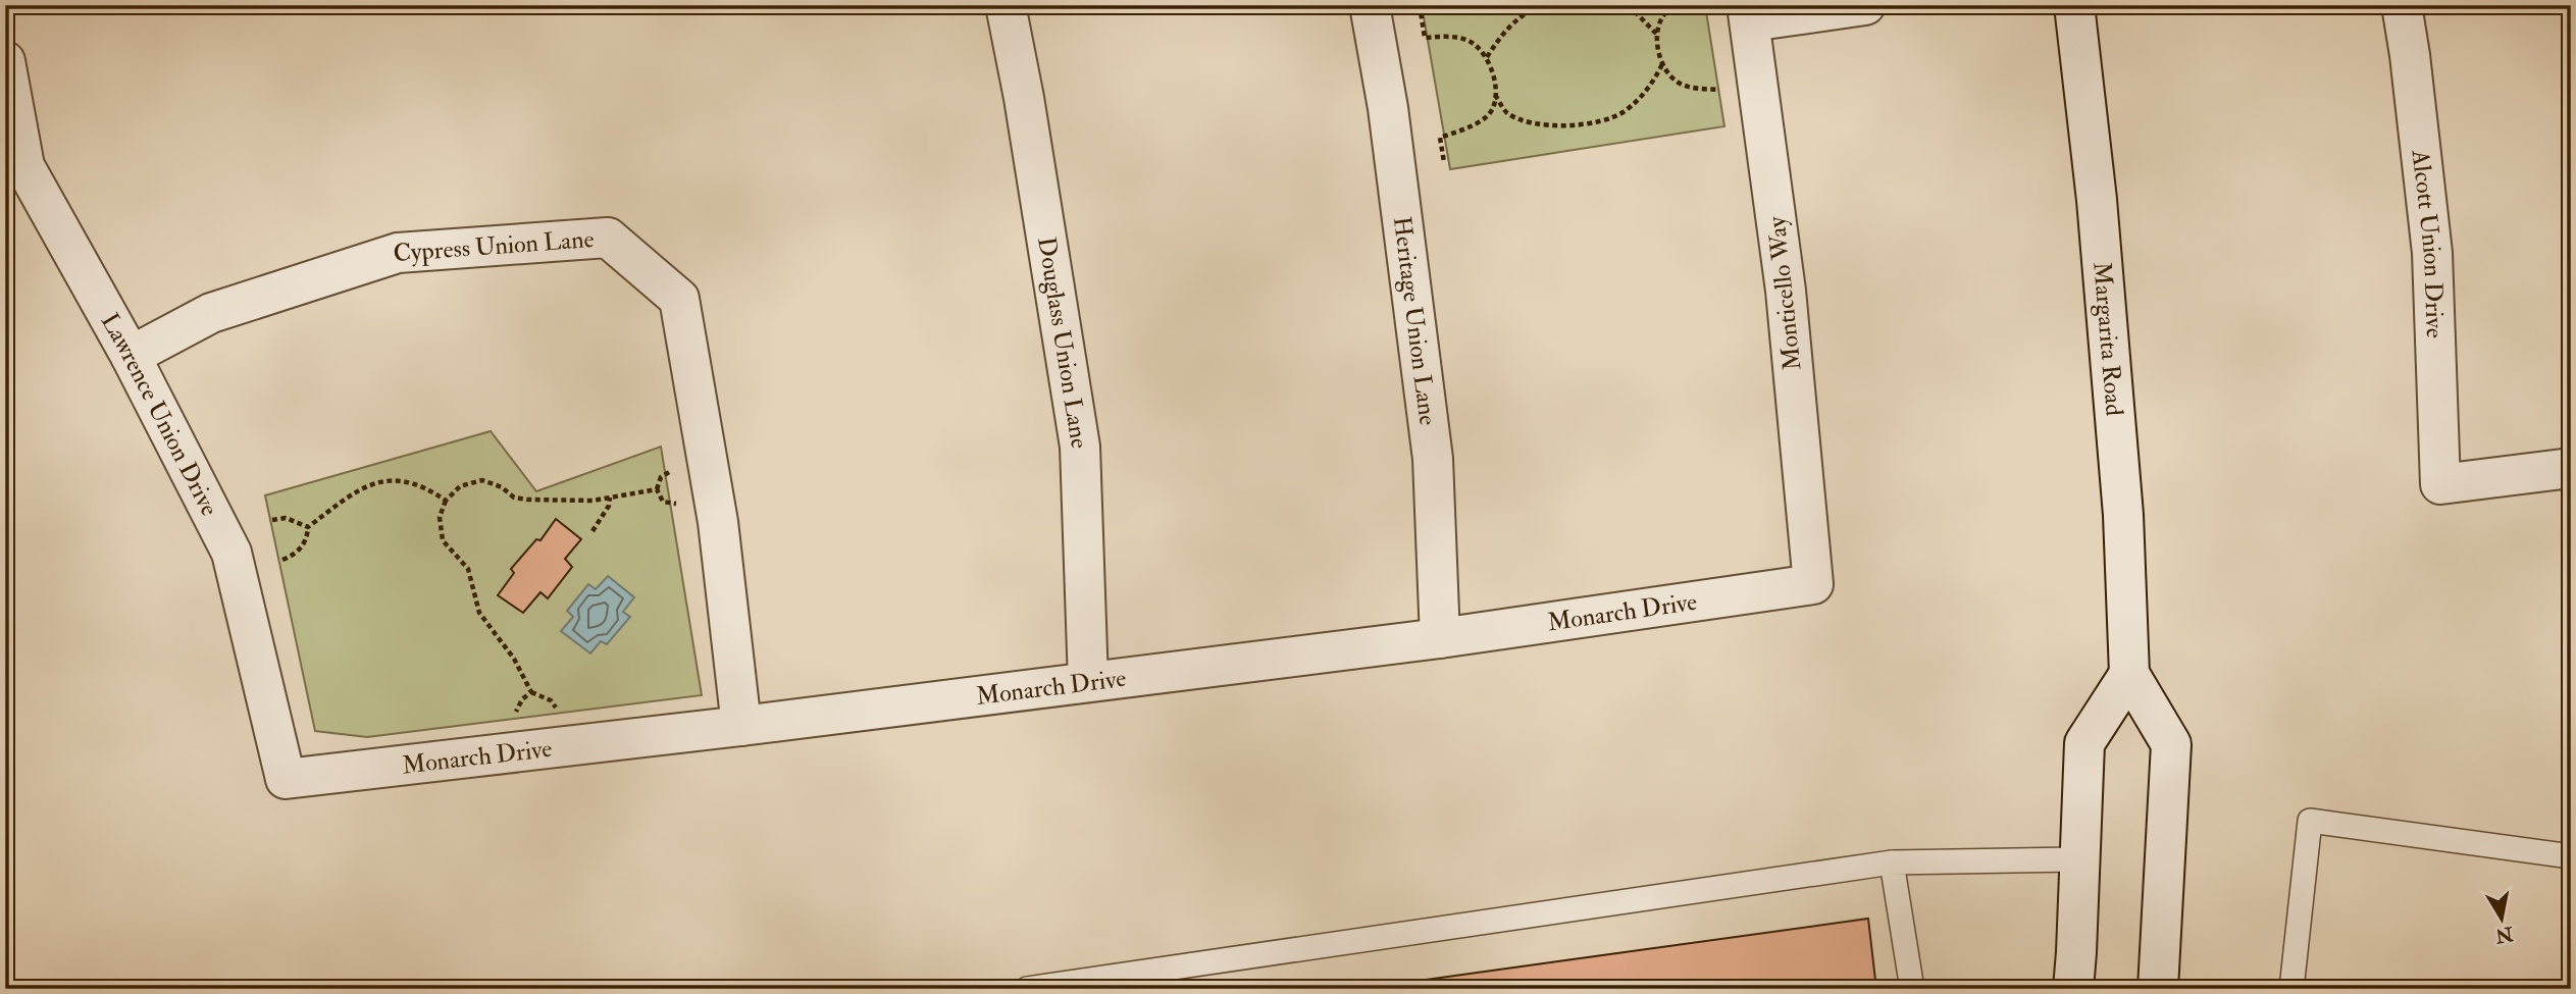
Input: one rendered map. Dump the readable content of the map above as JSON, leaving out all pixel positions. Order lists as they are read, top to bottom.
{
  "streets": {
    "street": [
      "Alcott Union Drive",
      "Cypress Union Lane",
      "Monticello Way",
      "Heritage Union Lane",
      "Margarita Road",
      "Douglass Union Lane",
      "Lawrence Union Drive",
      "Monarch Drive"
    ]
  },
  "crossings": [
    ["Cypress Union Lane", "Lawrence Union Drive"],
    ["Cypress Union Lane", "Monarch Drive"],
    ["Monticello Way", "Monarch Drive"],
    ["Heritage Union Lane", "Monarch Drive"],
    ["Douglass Union Lane", "Monarch Drive"],
    ["Lawrence Union Drive", "Monarch Drive"]
  ],
  "north": "bottom"
}
